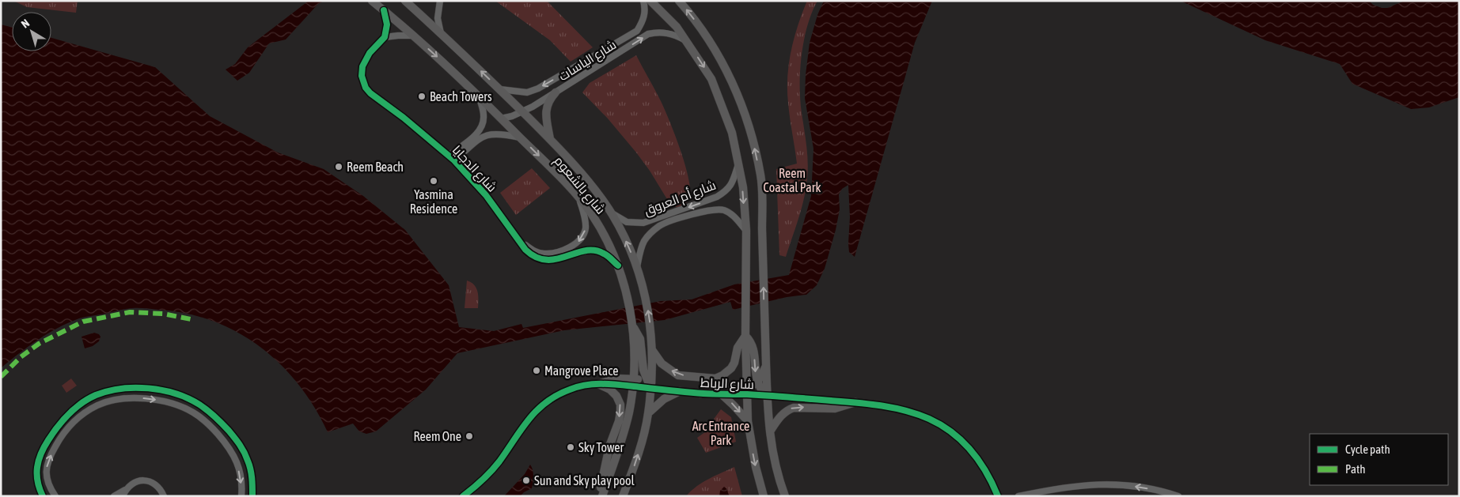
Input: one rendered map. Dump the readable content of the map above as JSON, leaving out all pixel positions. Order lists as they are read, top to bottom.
{
  "streets": {
    "main road": ["شارع بالشعوم"],
    "street": [
      "شارع الياسات",
      "شارع الدجايا",
      "شارع أم العروق",
      "شارع الرباط"
    ]
  },
  "crossings": [
    ["شارع الياسات", "شارع بالشعوم"],
    ["شارع الدجايا", "شارع بالشعوم"],
    ["شارع بالشعوم", "شارع أم العروق"],
    ["شارع بالشعوم", "شارع الرباط"]
  ],
  "one_way": ["شارع أم العروق"],
  "parks": ["Reem Coastal Park", "Arc Entrance Park"],
  "places": [
    "Beach Towers",
    "Reem Beach",
    "Yasmina Residence",
    "Mangrove Place",
    "Reem One",
    "Sky Tower",
    "Sun and Sky play pool"
  ],
  "legend": ["Cycle path", "Path"],
  "north": "top left"
}
